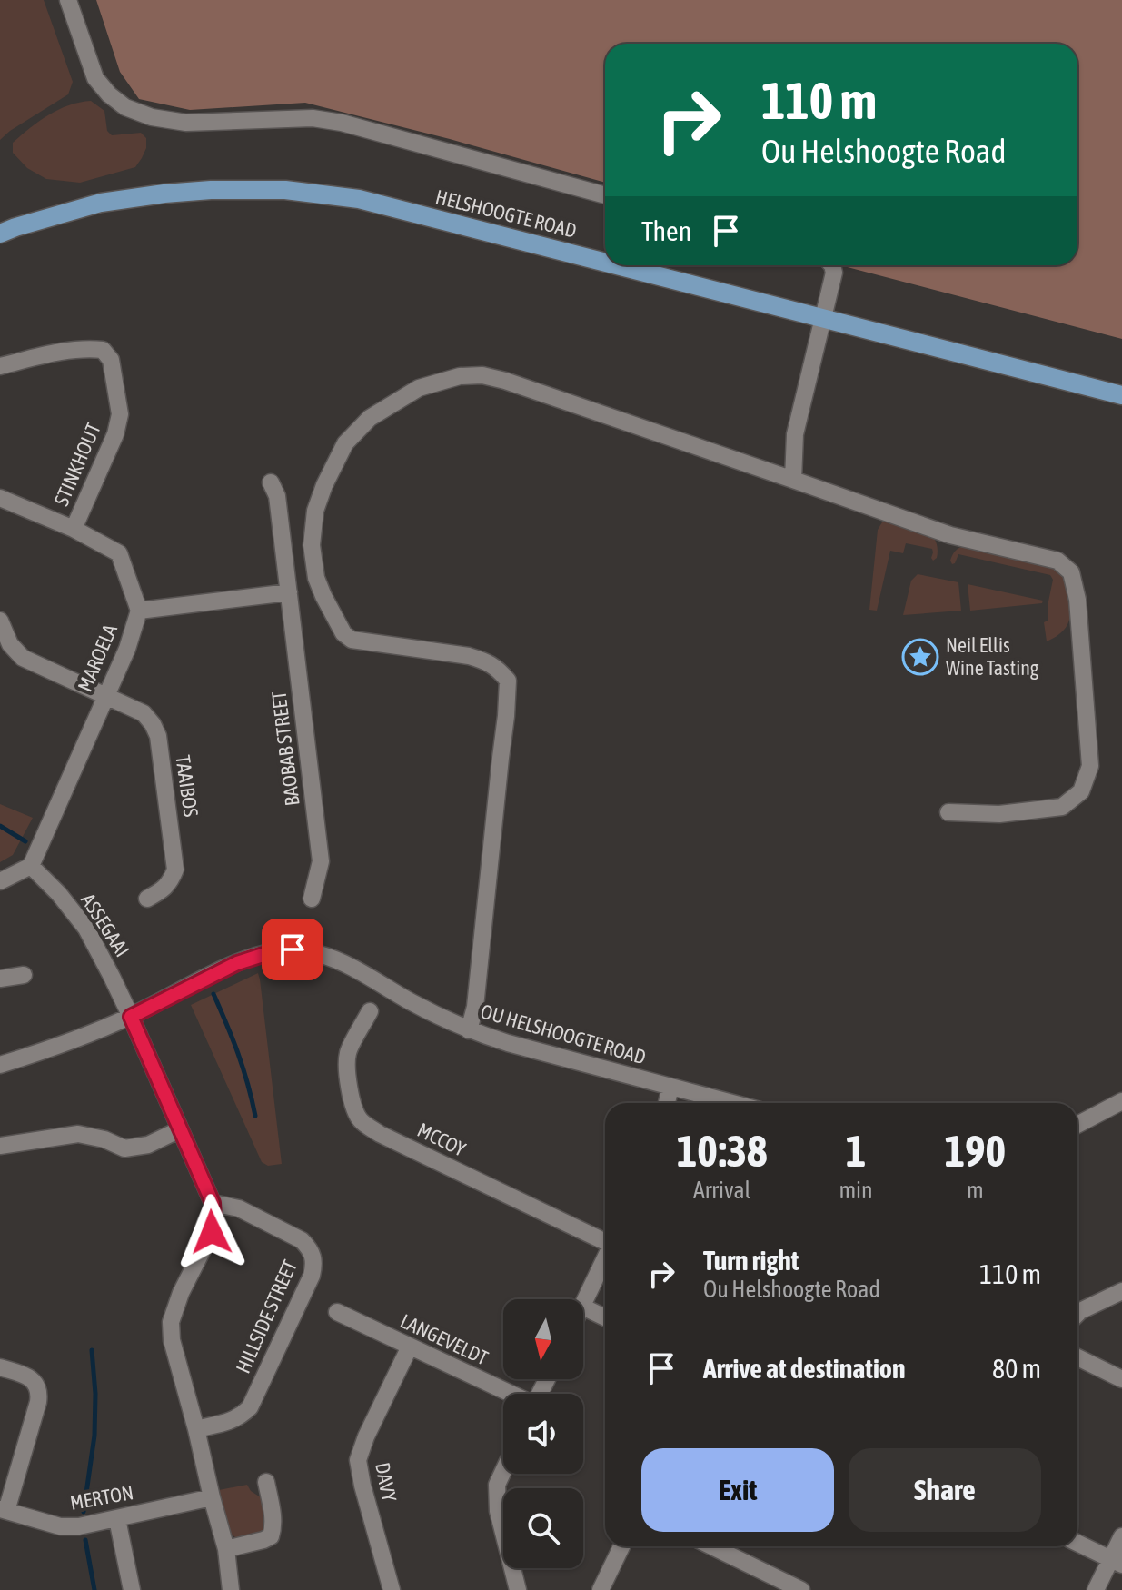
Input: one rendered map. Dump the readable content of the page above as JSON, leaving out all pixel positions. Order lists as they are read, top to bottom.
{
  "streets": {
    "main road": ["HELSHOOGTE ROAD"],
    "street": [
      "STINKHOUT",
      "MAROELA",
      "BAOBAB STREET",
      "TAAIBOS",
      "ASSEGAAI",
      "OU HELSHOOGTE ROAD",
      "MCCOY",
      "HILLSIDE STREET",
      "LANGEVELDT",
      "DAVY",
      "MERTON"
    ]
  },
  "crossings": [
    ["STINKHOUT", "MAROELA"],
    ["MAROELA", "TAAIBOS"],
    ["MAROELA", "ASSEGAAI"],
    ["ASSEGAAI", "OU HELSHOOGTE ROAD"],
    ["LANGEVELDT", "DAVY"]
  ],
  "places": {
    "place": ["Neil Ellis Wine Tasting"]
  },
  "north": "bottom",
  "page": {
    "turn": ["110 m", "Ou Helshoogte Road"],
    "then": "Then",
    "eta": [
      "10:38",
      "Arrival",
      "1",
      "min",
      "190",
      "m"
    ],
    "list": [
      {
        "name": "Turn right",
        "note": "Ou Helshoogte Road",
        "value": "110 m"
      },
      {
        "name": "Arrive at destination",
        "value": "80 m"
      }
    ],
    "buttons": ["Exit", "Share"]
  }
}
